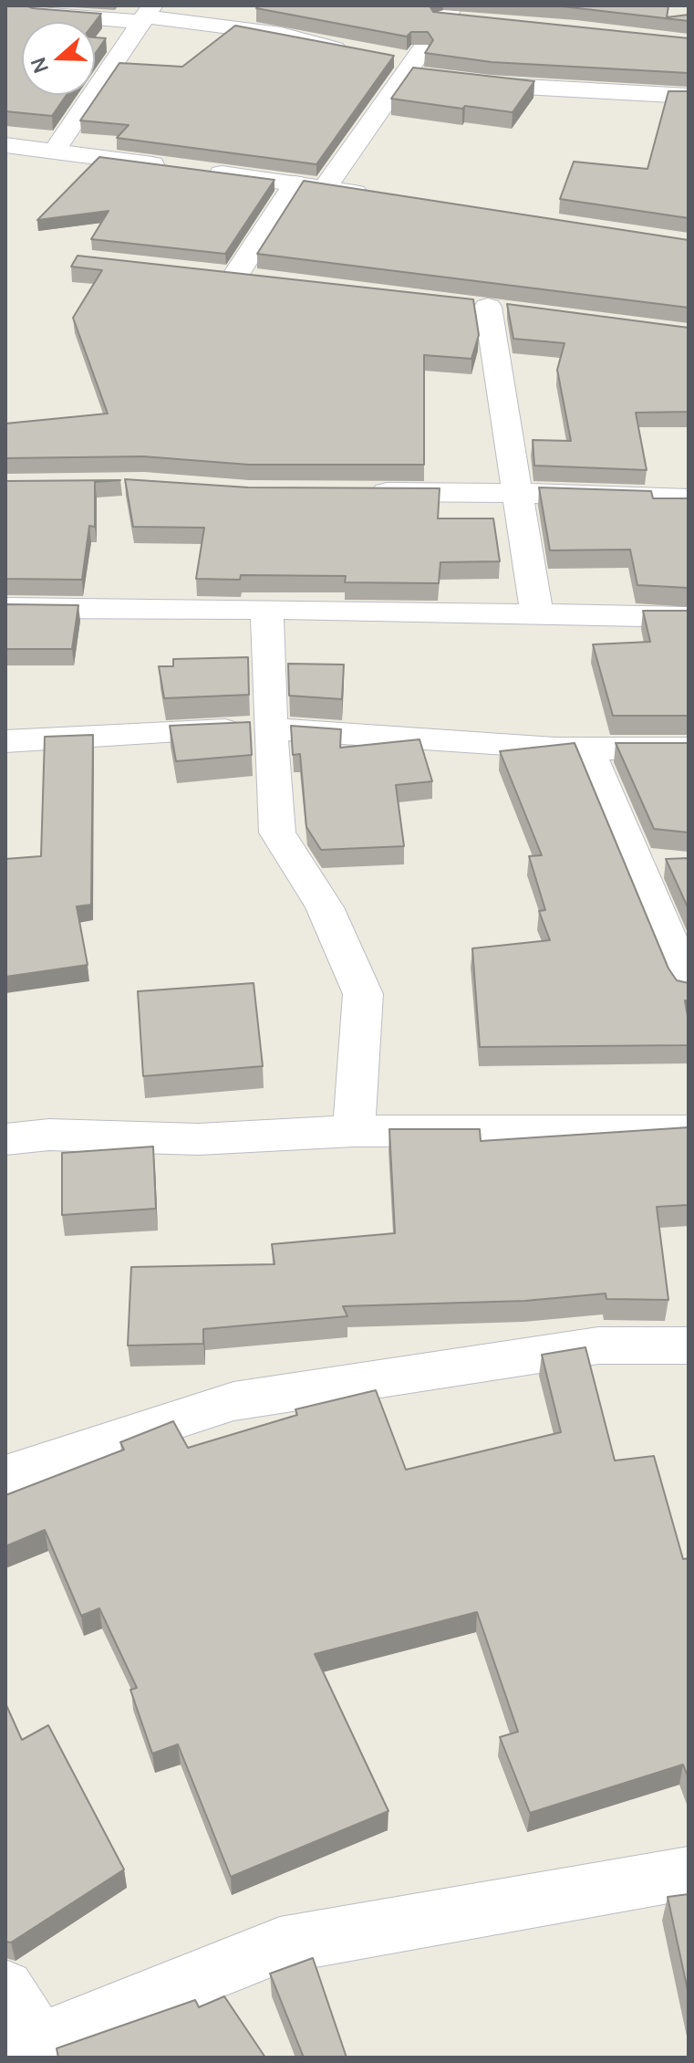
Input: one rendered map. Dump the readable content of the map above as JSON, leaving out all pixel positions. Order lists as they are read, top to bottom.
{
  "north": "left"
}
